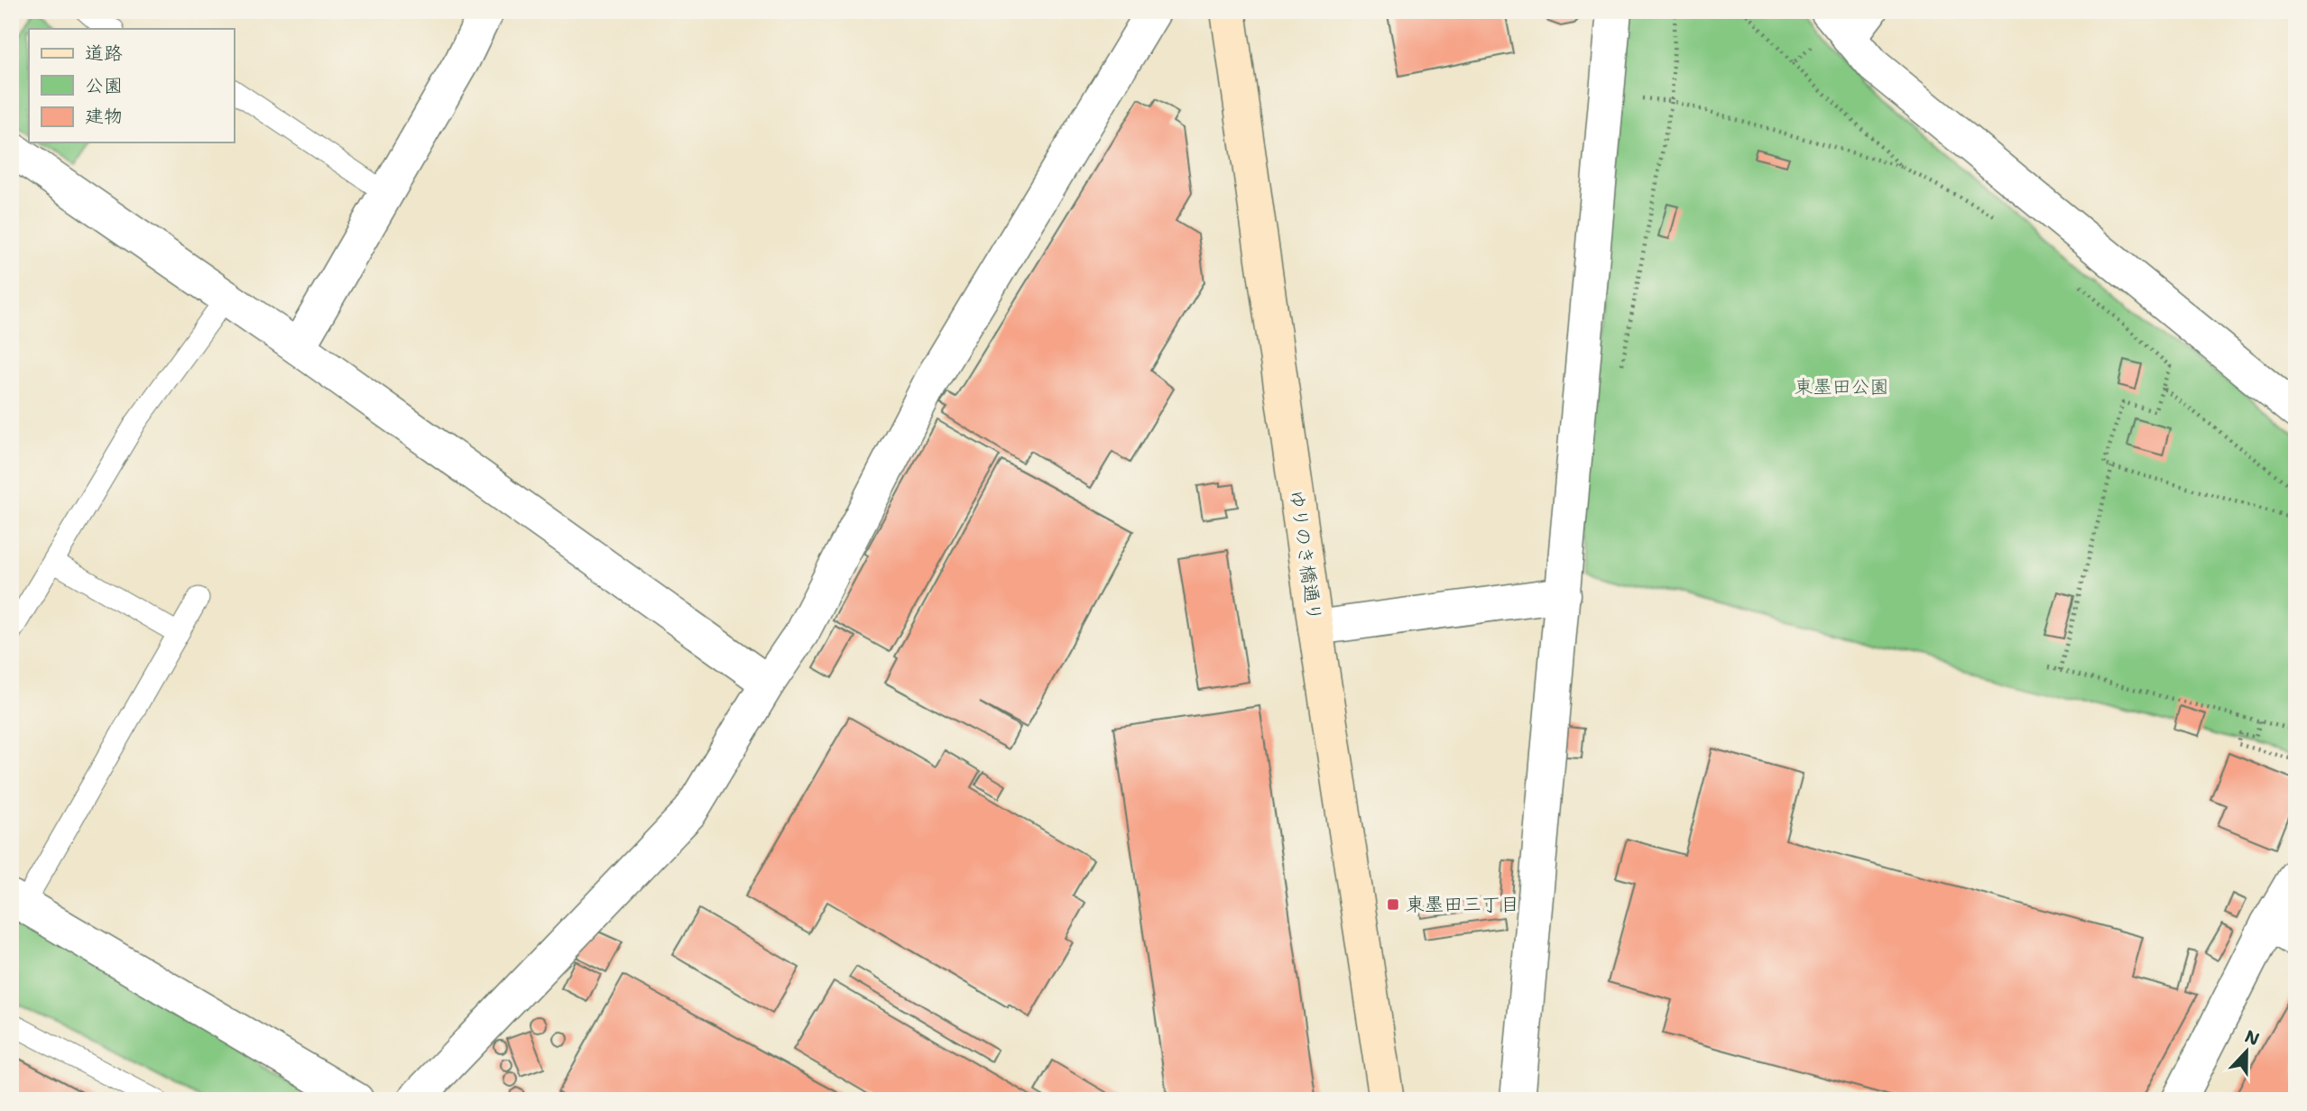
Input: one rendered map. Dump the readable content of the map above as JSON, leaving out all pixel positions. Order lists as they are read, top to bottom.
{
  "streets": {
    "main road": ["ゆりのき橋通り"]
  },
  "parks": ["東墨田公園"],
  "places": {
    "transit": ["東墨田三丁目"]
  },
  "legend": ["道路", "公園", "建物"],
  "north": "top"
}
